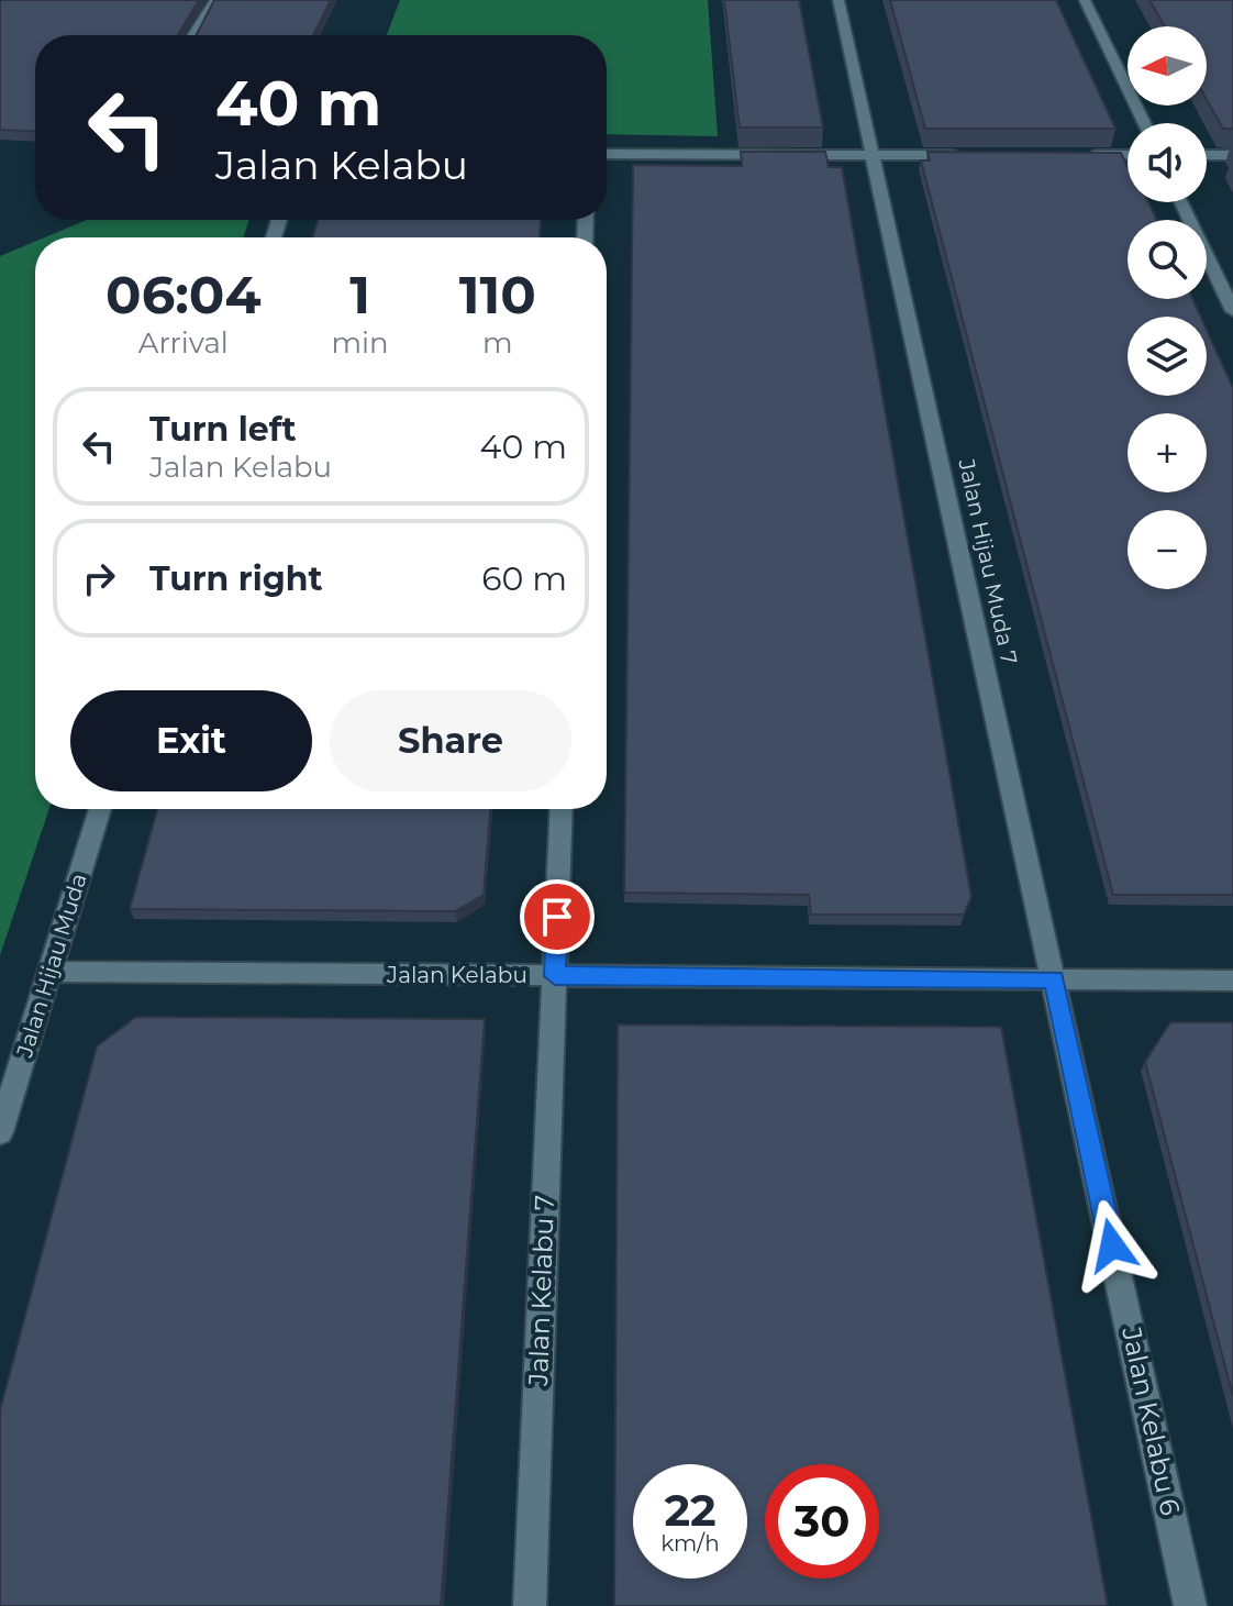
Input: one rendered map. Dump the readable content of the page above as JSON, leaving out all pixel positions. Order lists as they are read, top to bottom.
{
  "streets": {
    "street": [
      "Jalan Hijau Muda 7",
      "Jalan Hijau Muda",
      "Jalan Kelabu",
      "Jalan Kelabu 7",
      "Jalan Kelabu 6"
    ]
  },
  "crossings": [
    ["Jalan Hijau Muda 7", "Jalan Kelabu"],
    ["Jalan Hijau Muda 7", "Jalan Kelabu 6"],
    ["Jalan Hijau Muda", "Jalan Kelabu"],
    ["Jalan Kelabu", "Jalan Kelabu 7"],
    ["Jalan Kelabu", "Jalan Kelabu 6"]
  ],
  "north": "left",
  "page": {
    "map_buttons": ["+", "−"],
    "turn": ["40 m", "Jalan Kelabu"],
    "eta": [
      "06:04",
      "Arrival",
      "1",
      "min",
      "110",
      "m"
    ],
    "list": [
      {
        "name": "Turn left",
        "note": "Jalan Kelabu",
        "value": "40 m"
      },
      {
        "name": "Turn right",
        "value": "60 m"
      }
    ],
    "buttons": ["Exit", "Share"],
    "speed": "22 km/h",
    "limit": "30"
  }
}
